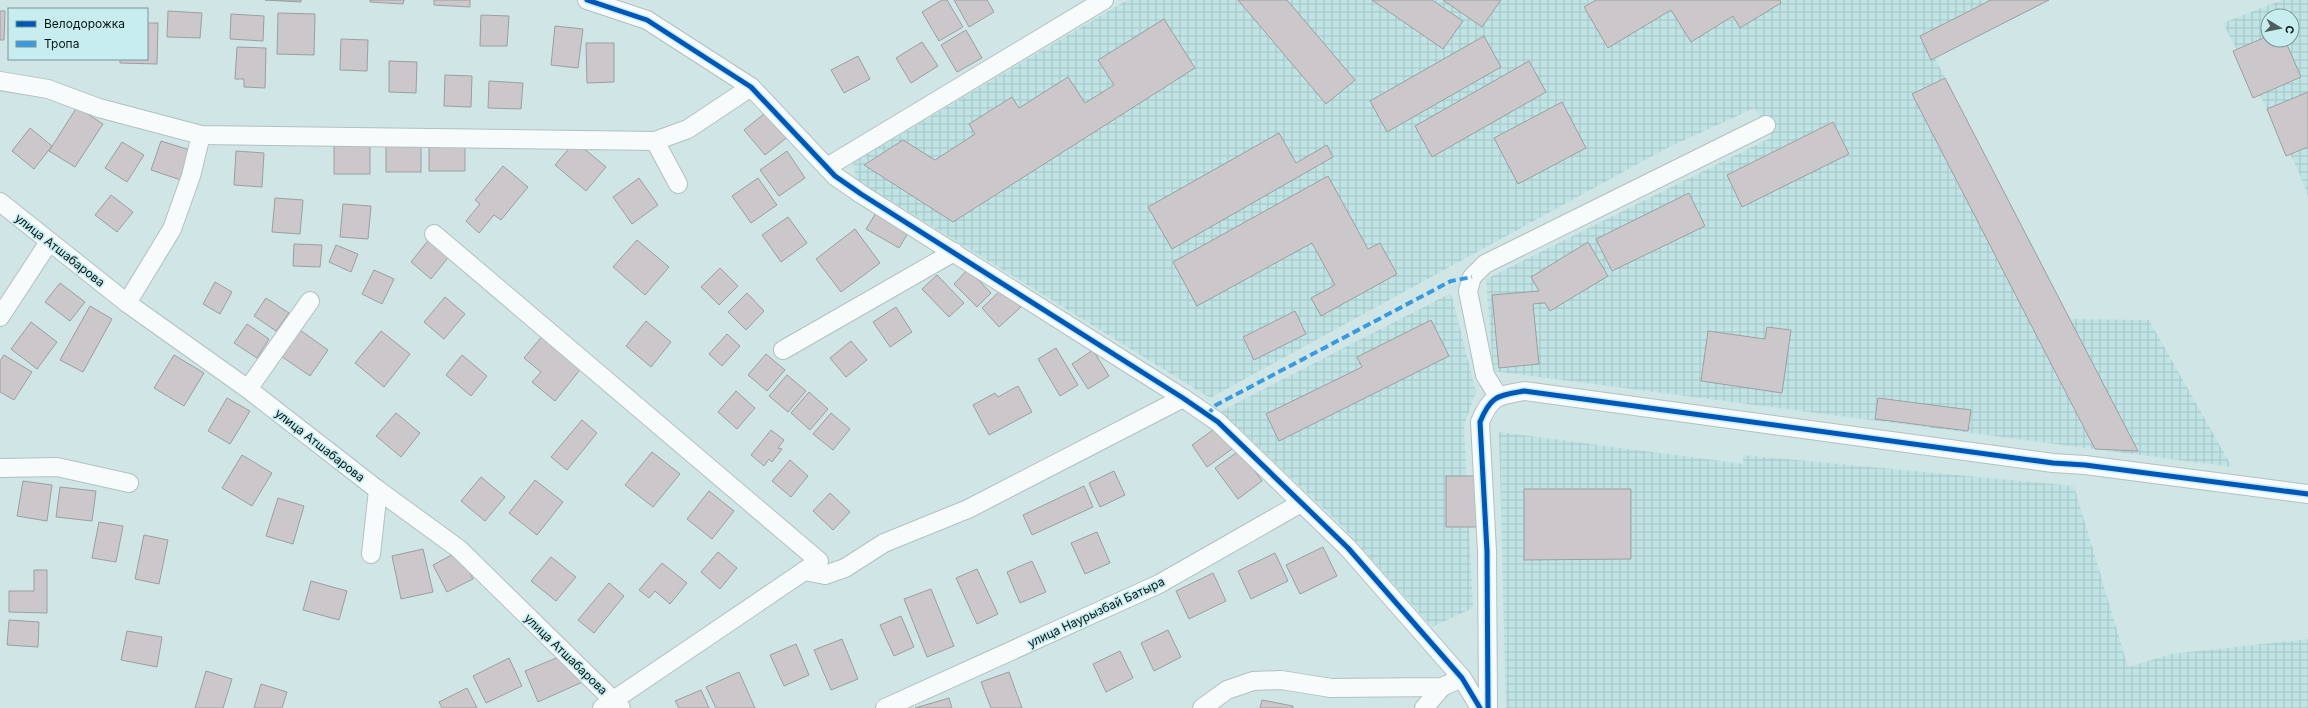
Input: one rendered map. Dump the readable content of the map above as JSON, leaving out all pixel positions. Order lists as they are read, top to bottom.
{
  "streets": {
    "street": ["улица Атшабарова", "улица Наурызбай Батыра"]
  },
  "legend": ["Велодорожка", "Тропа"],
  "north": "right"
}
